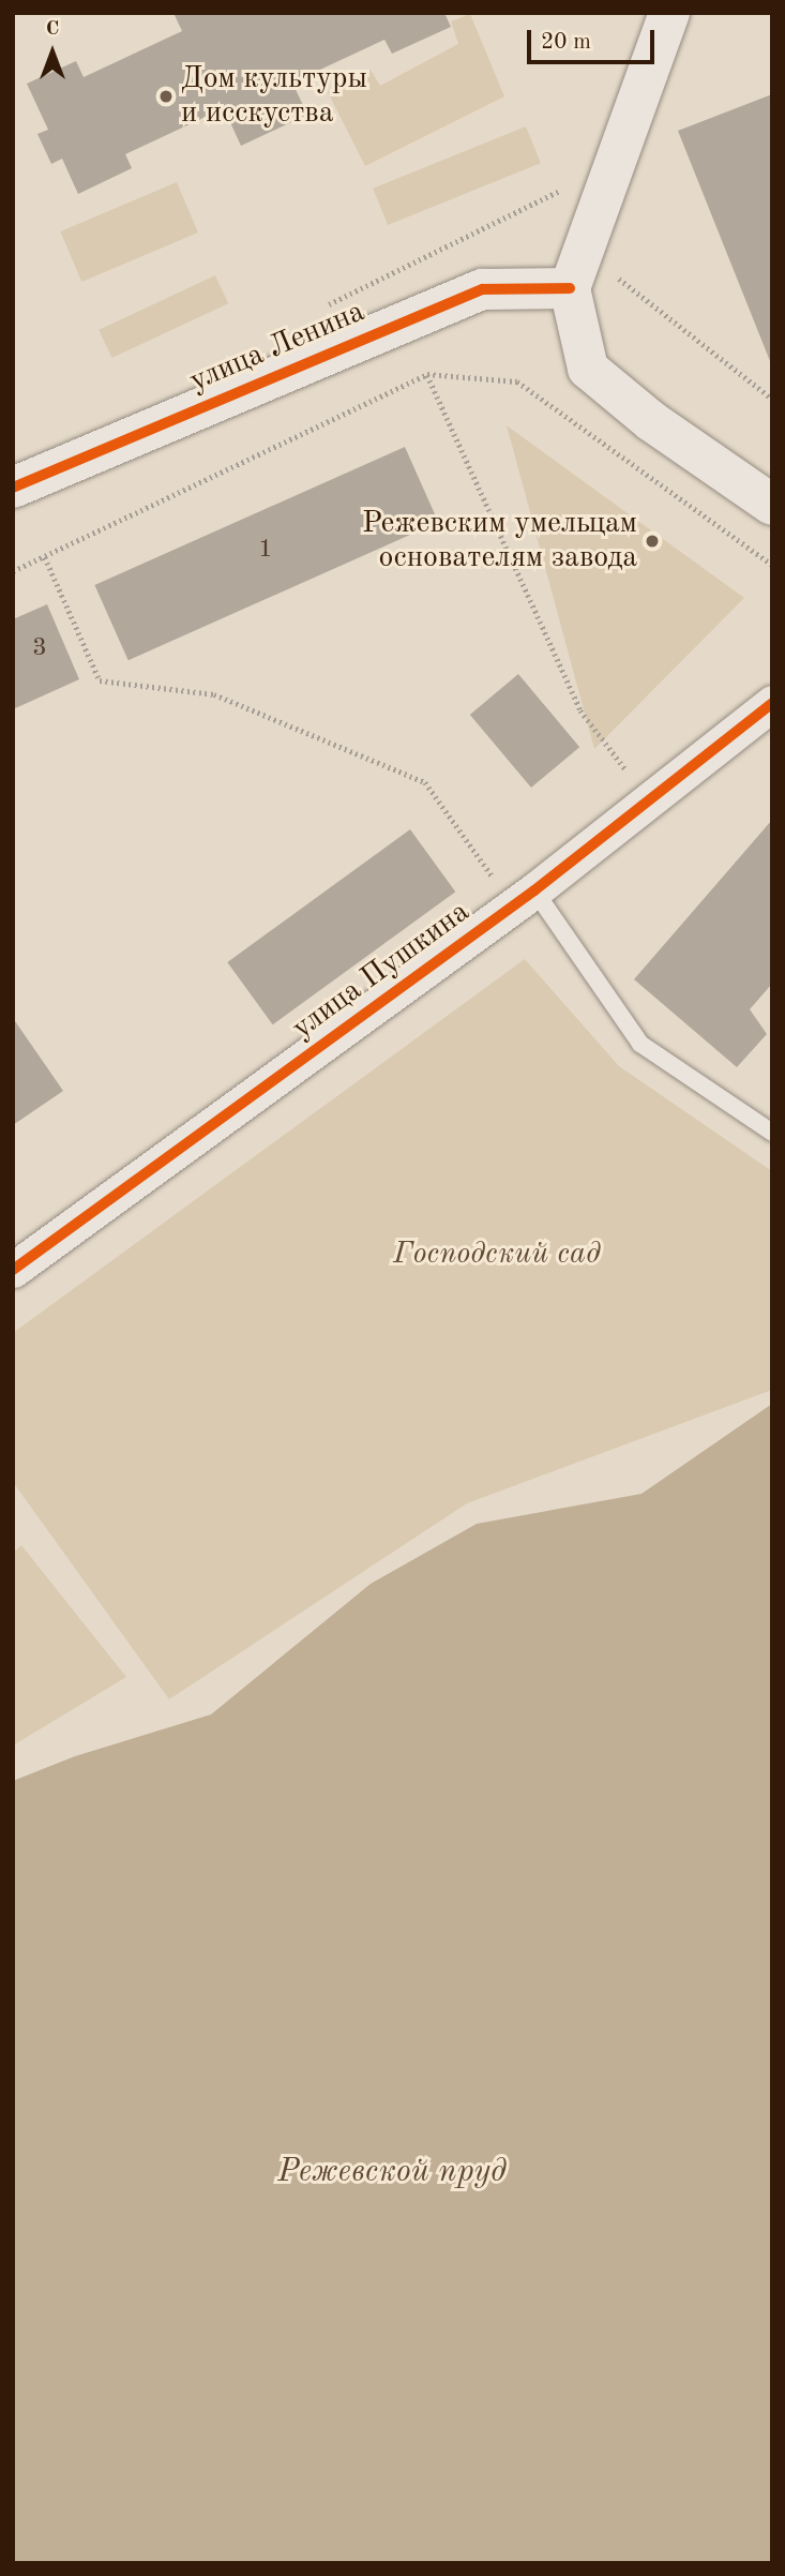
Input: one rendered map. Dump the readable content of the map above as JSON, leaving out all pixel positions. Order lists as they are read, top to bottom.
{
  "streets": {
    "main road": ["улица Ленина"],
    "street": ["улица Пушкина"]
  },
  "water": ["Режевской пруд"],
  "parks": ["Господский сад"],
  "places": ["Дом культуры и исскуства", "Режевским умельцам основателям завода"],
  "house_numbers": ["1", "3"],
  "scale_bar": "20 m",
  "north": "top"
}
